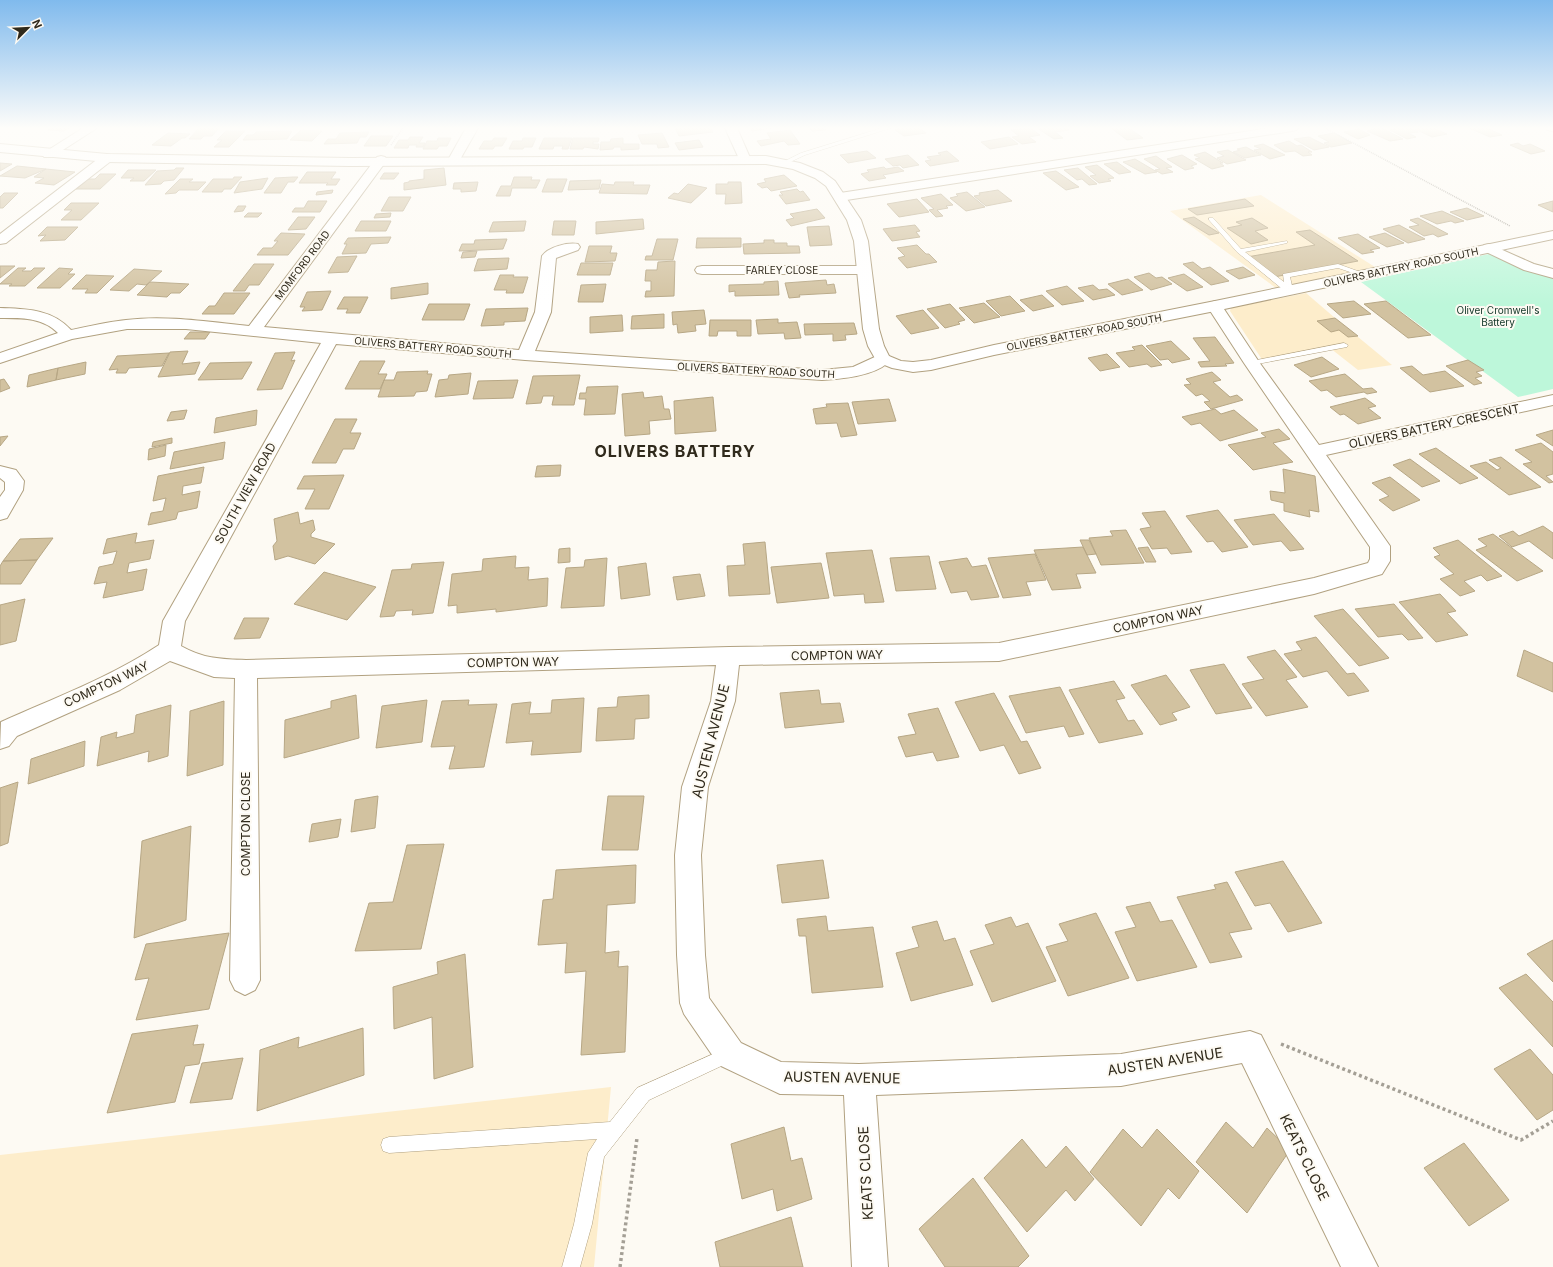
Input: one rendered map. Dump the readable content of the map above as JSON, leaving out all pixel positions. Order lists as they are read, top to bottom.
{
  "streets": {
    "street": [
      "MOMFORD ROAD",
      "OLIVERS BATTERY ROAD SOUTH",
      "FARLEY CLOSE",
      "OLIVERS BATTERY CRESCENT",
      "SOUTH VIEW ROAD",
      "COMPTON WAY",
      "AUSTEN AVENUE",
      "COMPTON CLOSE",
      "KEATS CLOSE"
    ]
  },
  "crossings": [
    ["MOMFORD ROAD", "OLIVERS BATTERY ROAD SOUTH"],
    ["OLIVERS BATTERY ROAD SOUTH", "SOUTH VIEW ROAD"],
    ["OLIVERS BATTERY ROAD SOUTH", "COMPTON WAY"],
    ["OLIVERS BATTERY CRESCENT", "COMPTON WAY"],
    ["SOUTH VIEW ROAD", "COMPTON WAY"],
    ["COMPTON WAY", "AUSTEN AVENUE"],
    ["COMPTON WAY", "COMPTON CLOSE"],
    ["AUSTEN AVENUE", "KEATS CLOSE"]
  ],
  "districts": ["OLIVERS BATTERY"],
  "parks": ["Oliver Cromwell's Battery"],
  "north": "top right"
}
